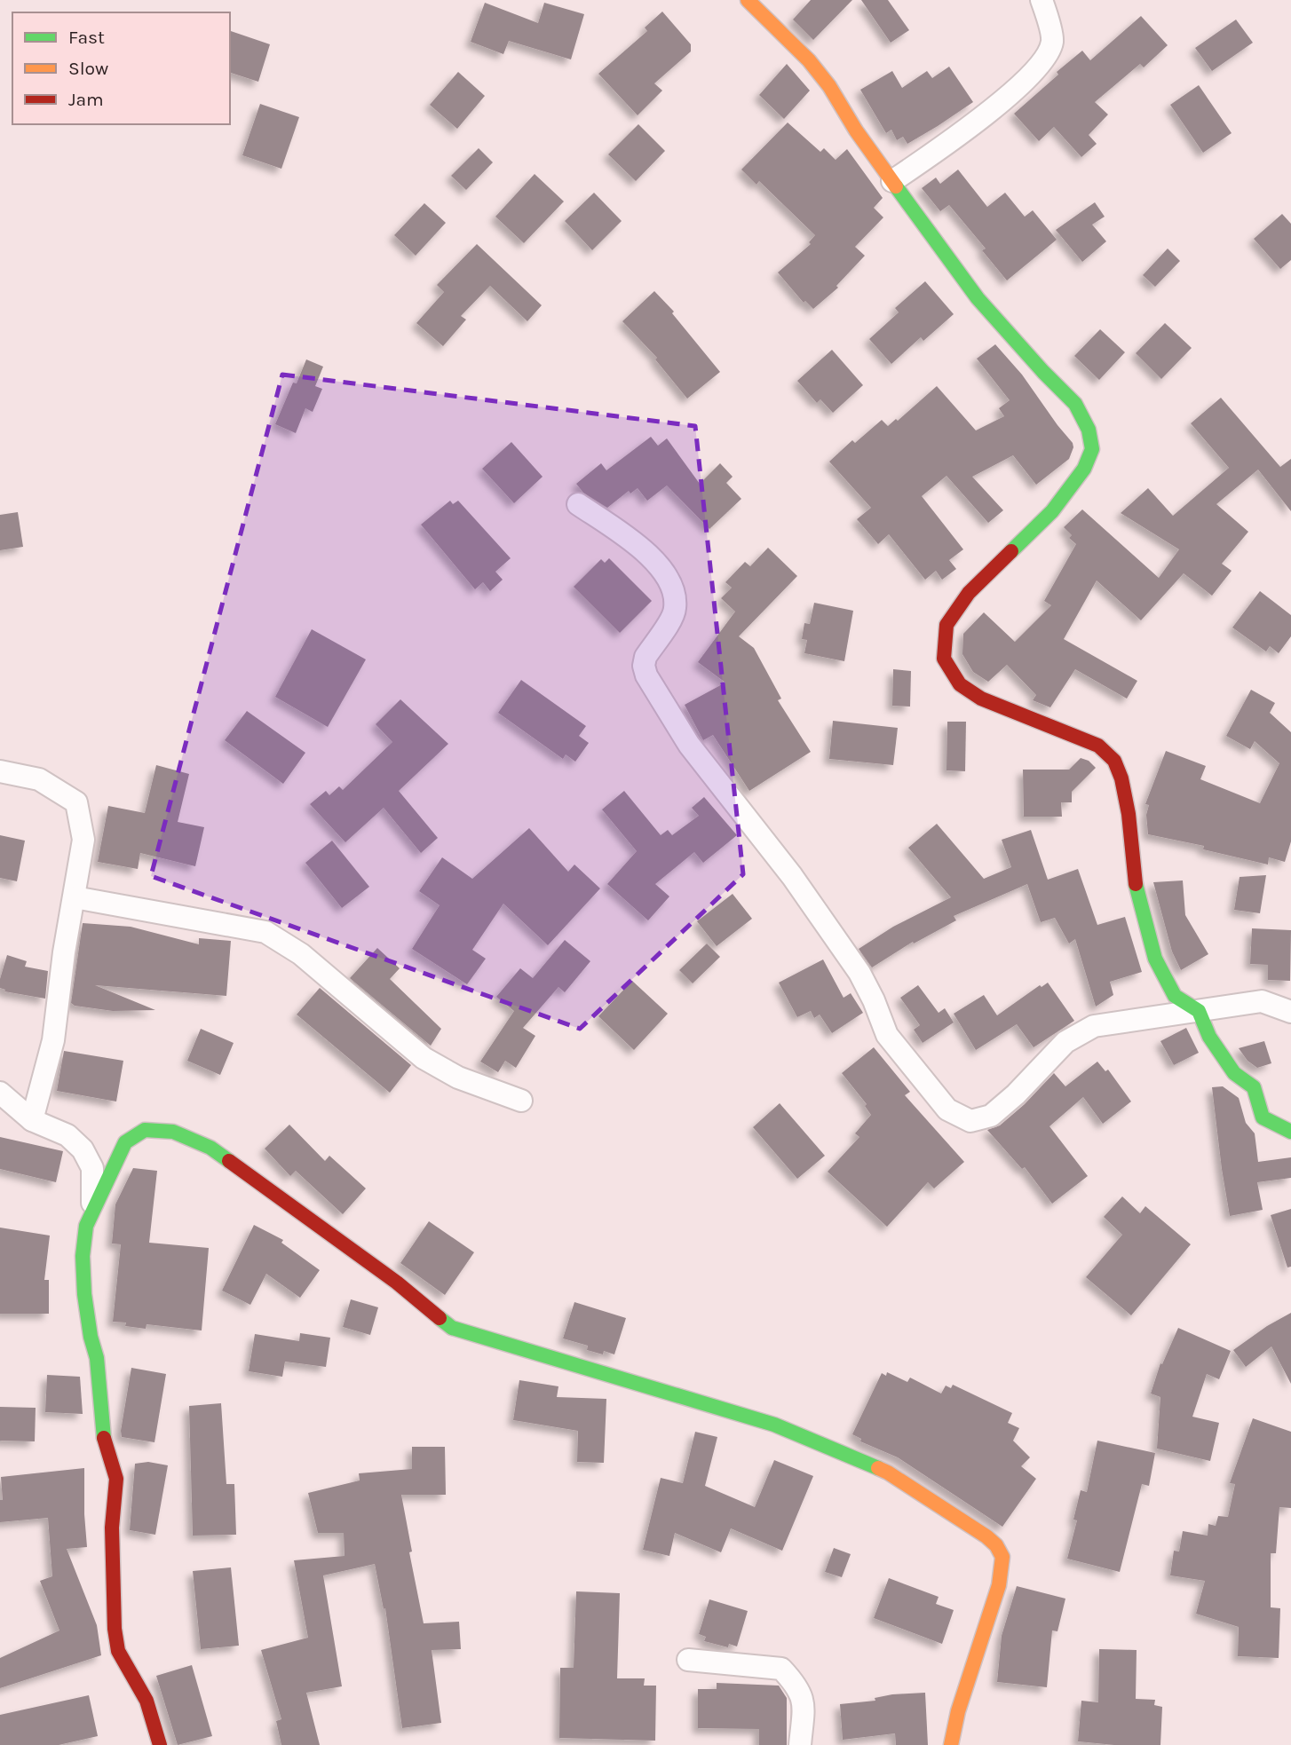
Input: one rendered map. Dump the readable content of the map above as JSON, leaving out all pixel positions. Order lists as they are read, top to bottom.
{
  "legend": ["Fast", "Slow", "Jam"]
}
